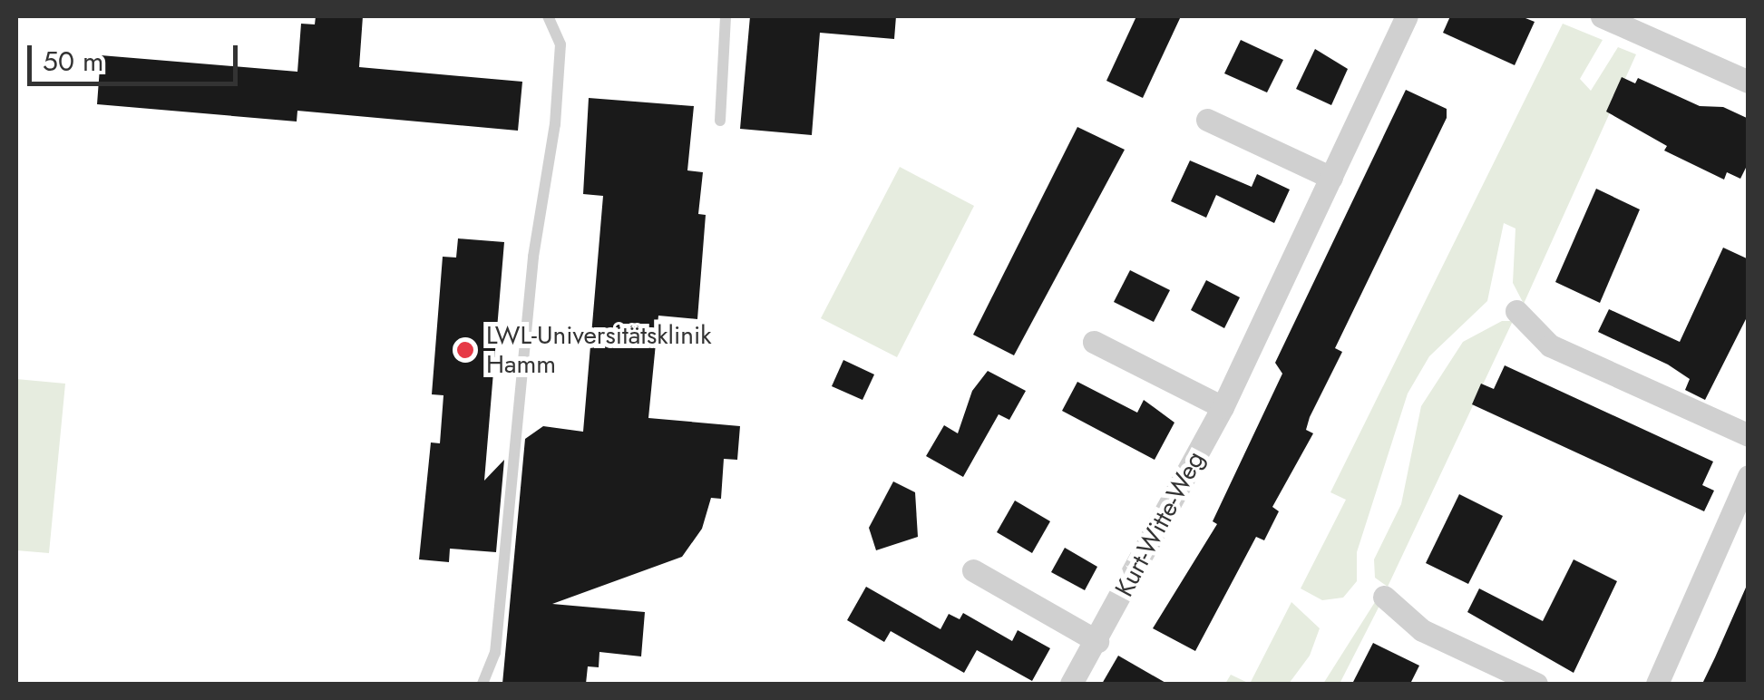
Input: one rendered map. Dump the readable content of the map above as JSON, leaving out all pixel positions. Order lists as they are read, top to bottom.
{
  "streets": {
    "street": ["Kurt-Witte-Weg"]
  },
  "places": ["LWL-Universitätsklinik Hamm"],
  "scale_bar": "50 m"
}
